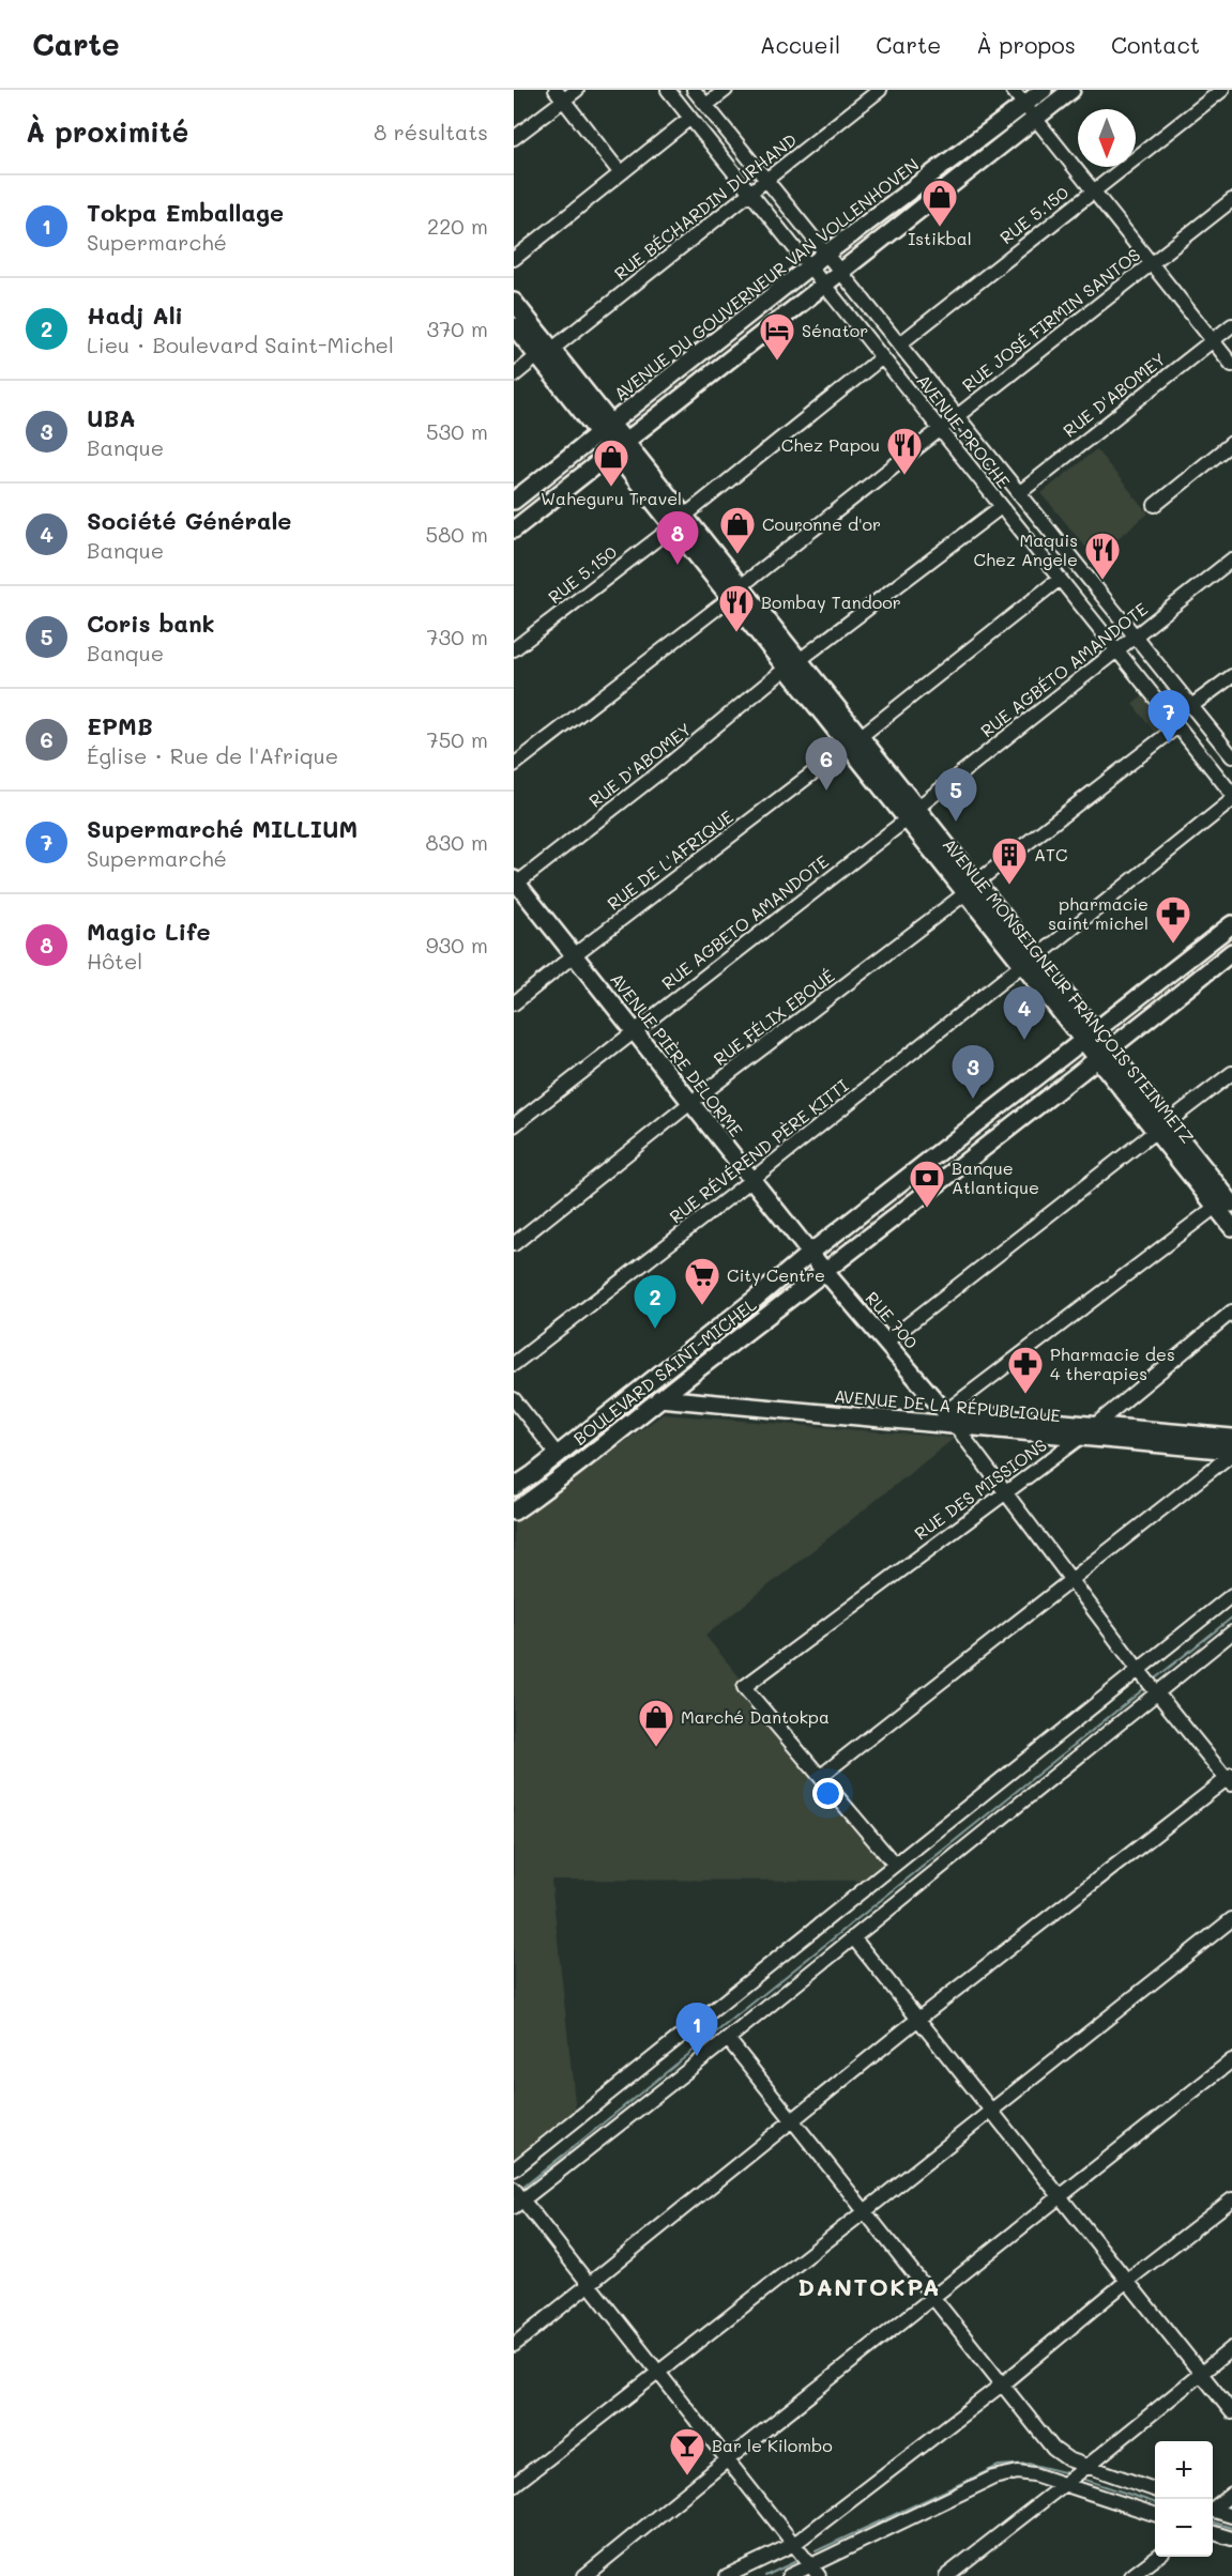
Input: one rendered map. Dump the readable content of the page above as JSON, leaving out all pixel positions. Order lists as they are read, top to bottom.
{
  "streets": {
    "main road": [
      "AVENUE DU GOUVERNEUR VAN VOLLENHOVEN",
      "AVENUE MONSEIGNEUR FRANÇOIS STEINMETZ",
      "AVENUE PIÈRE DELORME",
      "RUE 700",
      "BOULEVARD SAINT-MICHEL",
      "AVENUE DE LA RÉPUBLIQUE"
    ],
    "street": [
      "RUE BÉCHARDIN DURHAND",
      "RUE 5.150",
      "RUE JOSÉ FIRMIN SANTOS",
      "RUE D'ABOMEY",
      "AVENUE PROCHE",
      "RUE AGBÉTO AMANDOTE",
      "RUE DE L'AFRIQUE",
      "RUE AGBETO AMANDOTE",
      "RUE FÉLIX EBOUÉ",
      "RUE RÉVÉREND PÈRE KITTI",
      "RUE DES MISSIONS"
    ]
  },
  "crossings": [
    ["RUE BÉCHARDIN DURHAND", "AVENUE PROCHE"],
    ["RUE BÉCHARDIN DURHAND", "AVENUE MONSEIGNEUR FRANÇOIS STEINMETZ"],
    ["RUE 5.150", "AVENUE PROCHE"],
    ["RUE 5.150", "AVENUE MONSEIGNEUR FRANÇOIS STEINMETZ"],
    ["AVENUE DU GOUVERNEUR VAN VOLLENHOVEN", "AVENUE PROCHE"],
    ["AVENUE DU GOUVERNEUR VAN VOLLENHOVEN", "AVENUE MONSEIGNEUR FRANÇOIS STEINMETZ"],
    ["RUE JOSÉ FIRMIN SANTOS", "AVENUE PROCHE"],
    ["RUE JOSÉ FIRMIN SANTOS", "AVENUE MONSEIGNEUR FRANÇOIS STEINMETZ"],
    ["RUE D'ABOMEY", "AVENUE PROCHE"],
    ["RUE D'ABOMEY", "AVENUE MONSEIGNEUR FRANÇOIS STEINMETZ"],
    ["RUE D'ABOMEY", "AVENUE PIÈRE DELORME"],
    ["AVENUE PROCHE", "RUE AGBÉTO AMANDOTE"],
    ["AVENUE PROCHE", "RUE DE L'AFRIQUE"],
    ["AVENUE PROCHE", "RUE FÉLIX EBOUÉ"],
    ["RUE AGBÉTO AMANDOTE", "RUE AGBETO AMANDOTE"],
    ["RUE AGBÉTO AMANDOTE", "AVENUE MONSEIGNEUR FRANÇOIS STEINMETZ"],
    ["RUE DE L'AFRIQUE", "AVENUE MONSEIGNEUR FRANÇOIS STEINMETZ"],
    ["RUE DE L'AFRIQUE", "AVENUE PIÈRE DELORME"],
    ["RUE AGBETO AMANDOTE", "AVENUE MONSEIGNEUR FRANÇOIS STEINMETZ"],
    ["RUE AGBETO AMANDOTE", "AVENUE PIÈRE DELORME"],
    ["AVENUE MONSEIGNEUR FRANÇOIS STEINMETZ", "RUE FÉLIX EBOUÉ"],
    ["AVENUE MONSEIGNEUR FRANÇOIS STEINMETZ", "RUE RÉVÉREND PÈRE KITTI"],
    ["AVENUE MONSEIGNEUR FRANÇOIS STEINMETZ", "BOULEVARD SAINT-MICHEL"],
    ["RUE FÉLIX EBOUÉ", "AVENUE PIÈRE DELORME"],
    ["AVENUE PIÈRE DELORME", "RUE RÉVÉREND PÈRE KITTI"],
    ["AVENUE PIÈRE DELORME", "RUE 700"],
    ["AVENUE PIÈRE DELORME", "BOULEVARD SAINT-MICHEL"],
    ["RUE 700", "BOULEVARD SAINT-MICHEL"],
    ["RUE 700", "AVENUE DE LA RÉPUBLIQUE"],
    ["BOULEVARD SAINT-MICHEL", "AVENUE DE LA RÉPUBLIQUE"],
    ["AVENUE DE LA RÉPUBLIQUE", "RUE DES MISSIONS"]
  ],
  "districts": ["DANTOKPA"],
  "places": {
    "shop": [
      "Istikbal",
      "Waheguru Travel",
      "Couronne d'or",
      "Marché Dantokpa"
    ],
    "hotel": ["Sénator"],
    "restaurant": ["Chez Papou", "Maquis Chez Angele", "Bombay Tandoor"],
    "building": ["ATC"],
    "pharmacy": ["pharmacie saint michel", "Pharmacie des 4 therapies"],
    "bank": ["Banque Atlantique"],
    "supermarket": ["City Centre"],
    "bar": ["Bar le Kilombo"]
  },
  "north": "bottom",
  "page": {
    "header": "Carte",
    "nav": [
      "Accueil",
      "Carte",
      "À propos",
      "Contact"
    ],
    "heading": ["À proximité", "8 résultats"],
    "list": [
      {
        "mark": "1",
        "name": "Tokpa Emballage",
        "note": "Supermarché",
        "value": "220 m"
      },
      {
        "mark": "2",
        "name": "Hadj Ali",
        "note": "Lieu · Boulevard Saint-Michel",
        "value": "370 m"
      },
      {
        "mark": "3",
        "name": "UBA",
        "note": "Banque",
        "value": "530 m"
      },
      {
        "mark": "4",
        "name": "Société Générale",
        "note": "Banque",
        "value": "580 m"
      },
      {
        "mark": "5",
        "name": "Coris bank",
        "note": "Banque",
        "value": "730 m"
      },
      {
        "mark": "6",
        "name": "EPMB",
        "note": "Église · Rue de l'Afrique",
        "value": "750 m"
      },
      {
        "mark": "7",
        "name": "Supermarché MILLIUM",
        "note": "Supermarché",
        "value": "830 m"
      },
      {
        "mark": "8",
        "name": "Magic Life",
        "note": "Hôtel",
        "value": "930 m"
      }
    ],
    "pins": [
      "8",
      "7",
      "6",
      "5",
      "4",
      "3",
      "2",
      "1"
    ],
    "map_buttons": ["+", "−"]
  }
}
